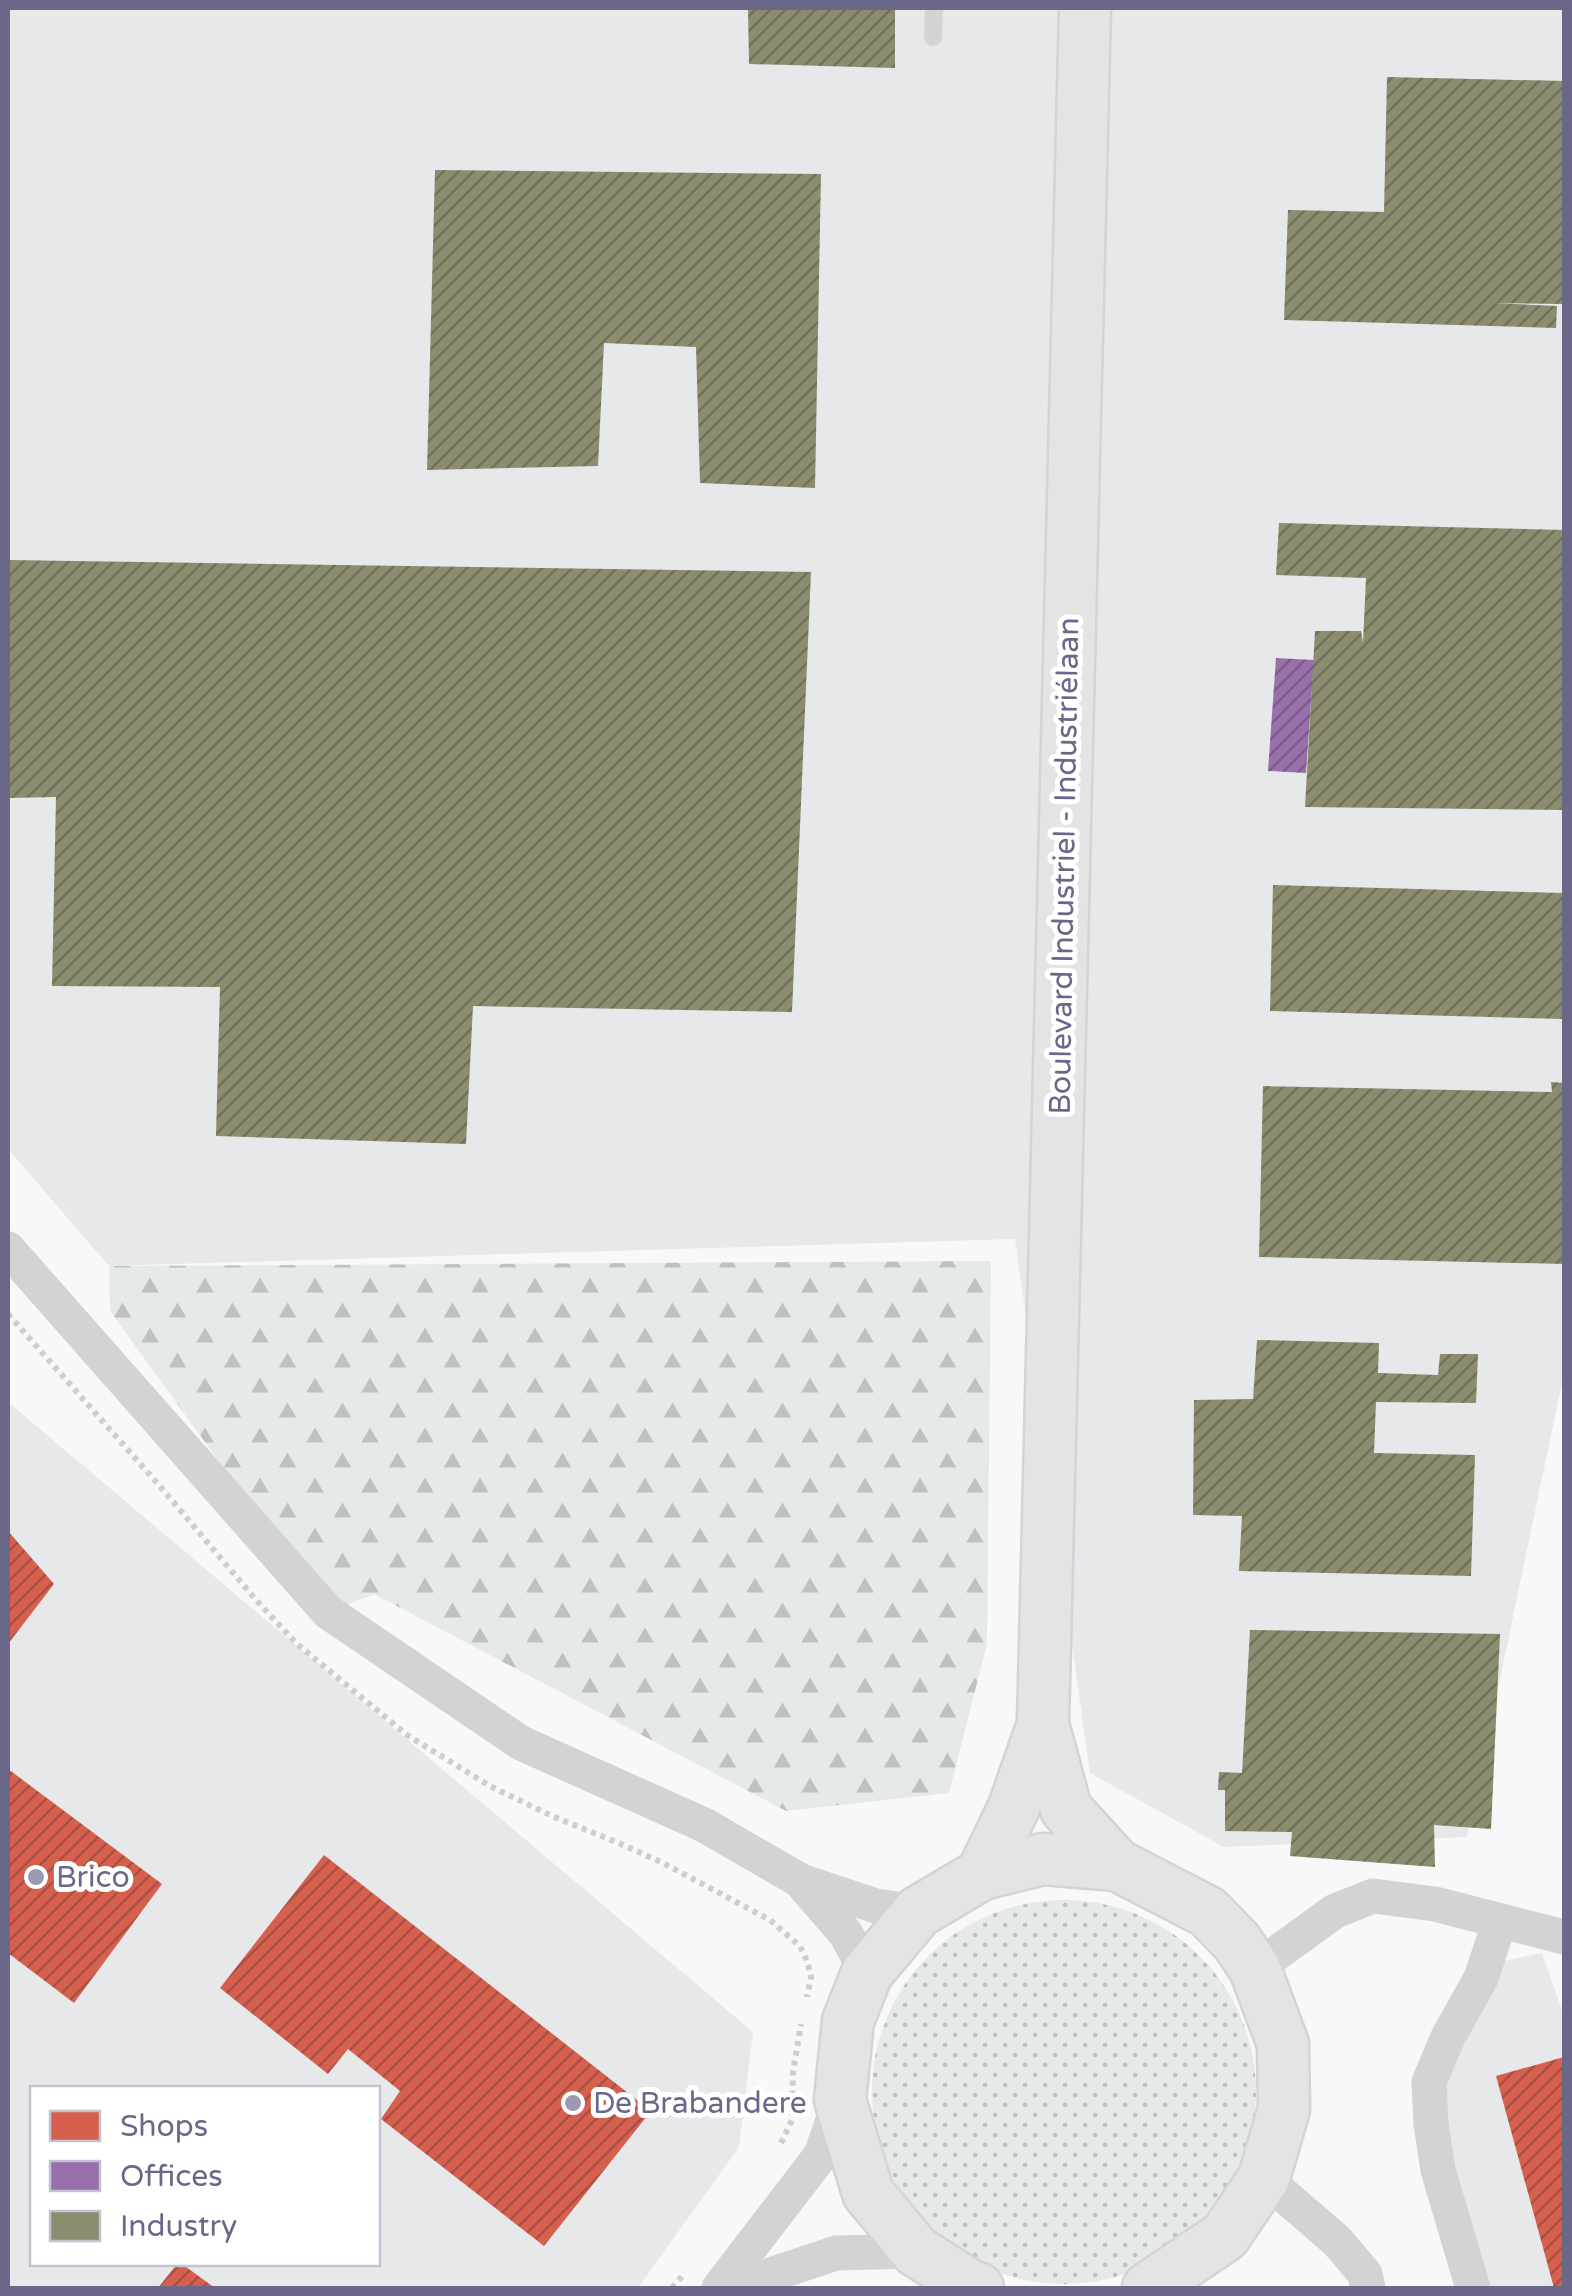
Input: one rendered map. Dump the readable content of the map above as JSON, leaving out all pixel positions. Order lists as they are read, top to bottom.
{
  "streets": {
    "main road": ["Boulevard Industriel - Industriélaan"]
  },
  "places": ["Brico", "De Brabandere"],
  "legend": ["Shops", "Offices", "Industry"]
}
